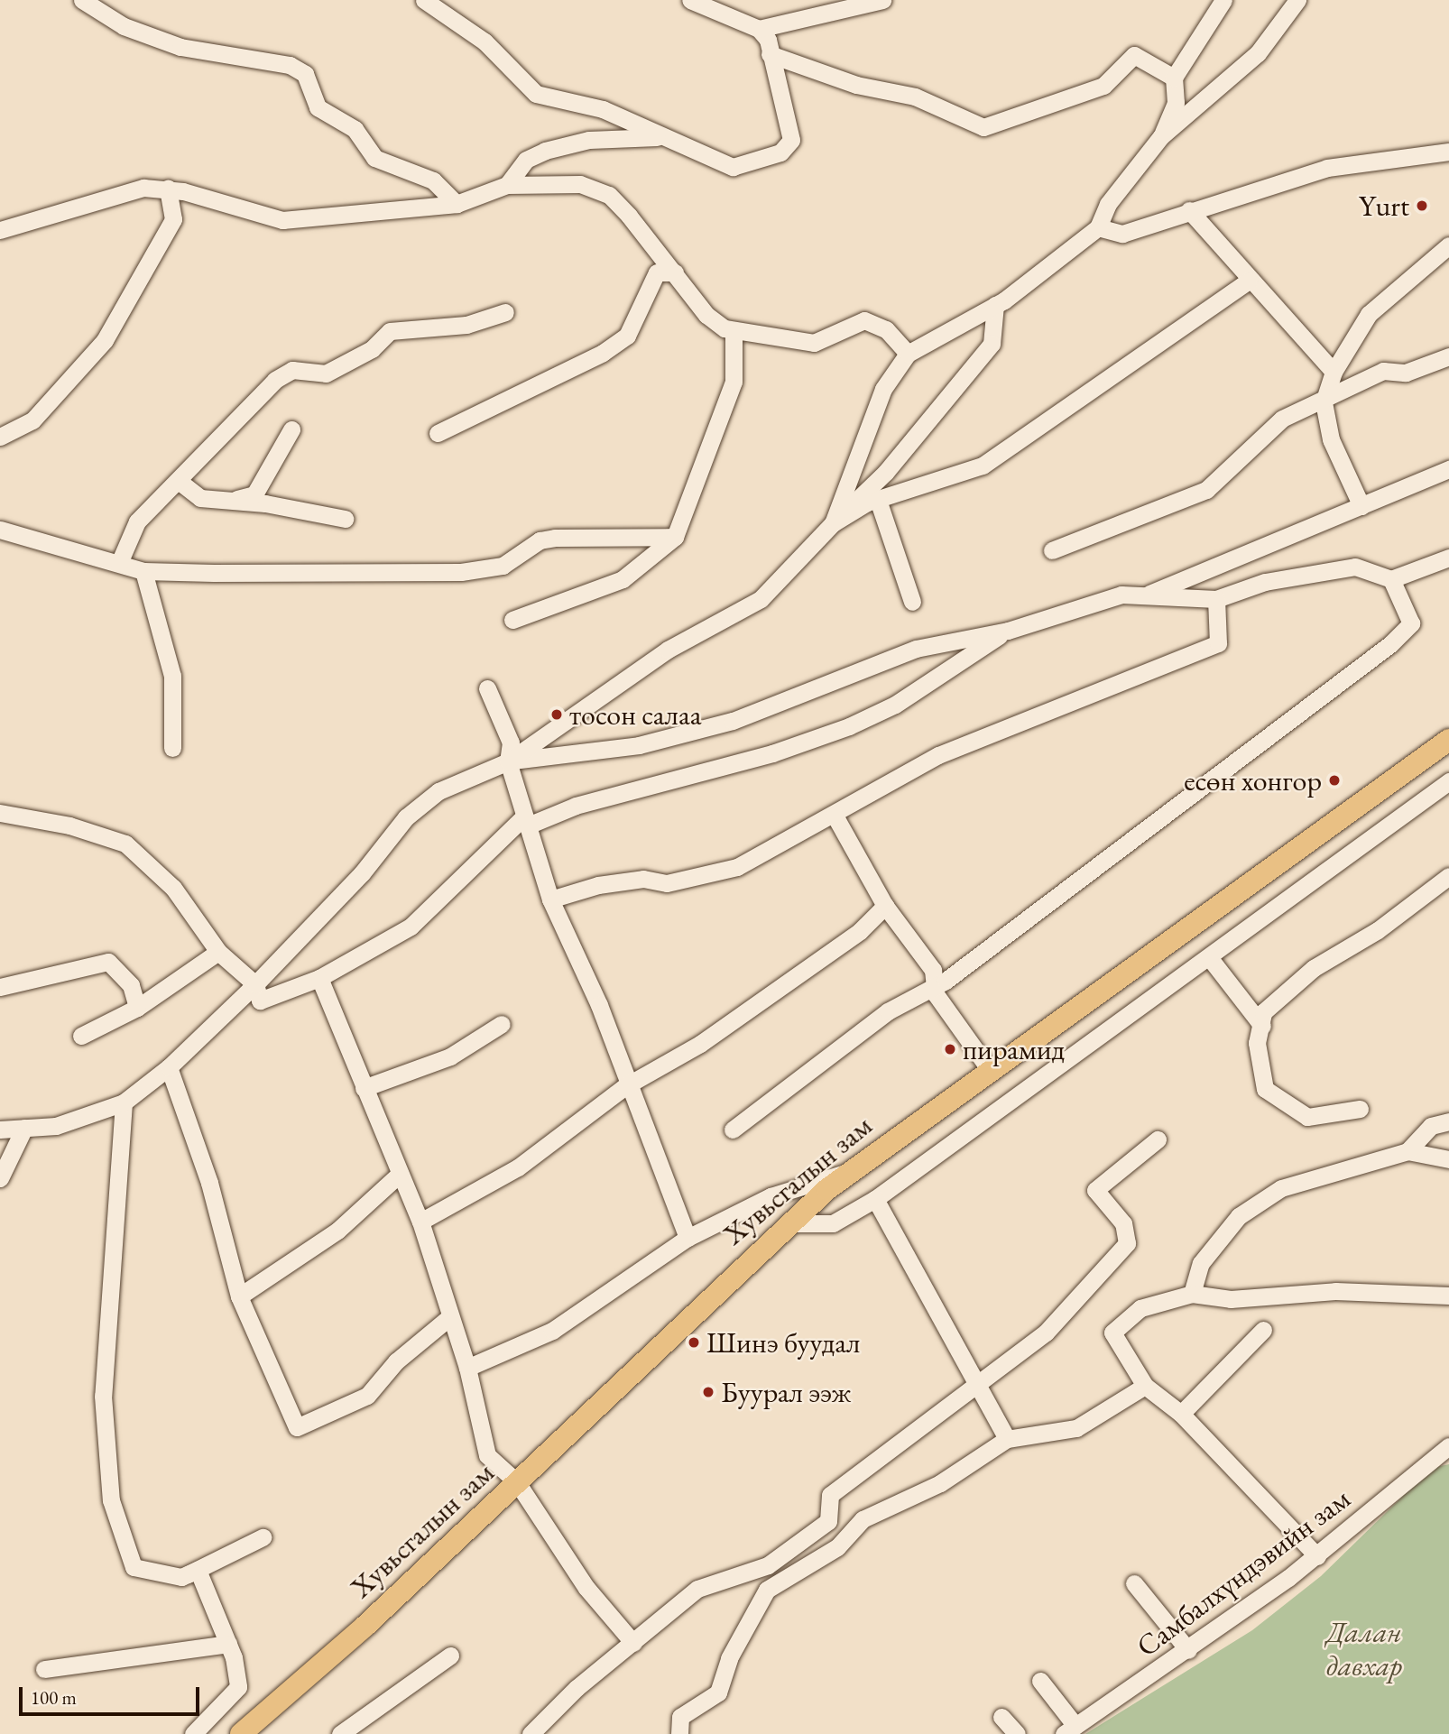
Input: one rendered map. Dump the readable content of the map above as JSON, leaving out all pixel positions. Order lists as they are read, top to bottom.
{
  "streets": {
    "main road": ["Хувьсгалын зам"],
    "street": ["Самбалхүндэвийн зам"]
  },
  "parks": ["Далан давхар"],
  "places": [
    "Yurt",
    "тосон салаа",
    "есөн хонгор",
    "пирамид",
    "Шинэ буудал",
    "Буурал ээж"
  ],
  "scale_bar": "100 m"
}
